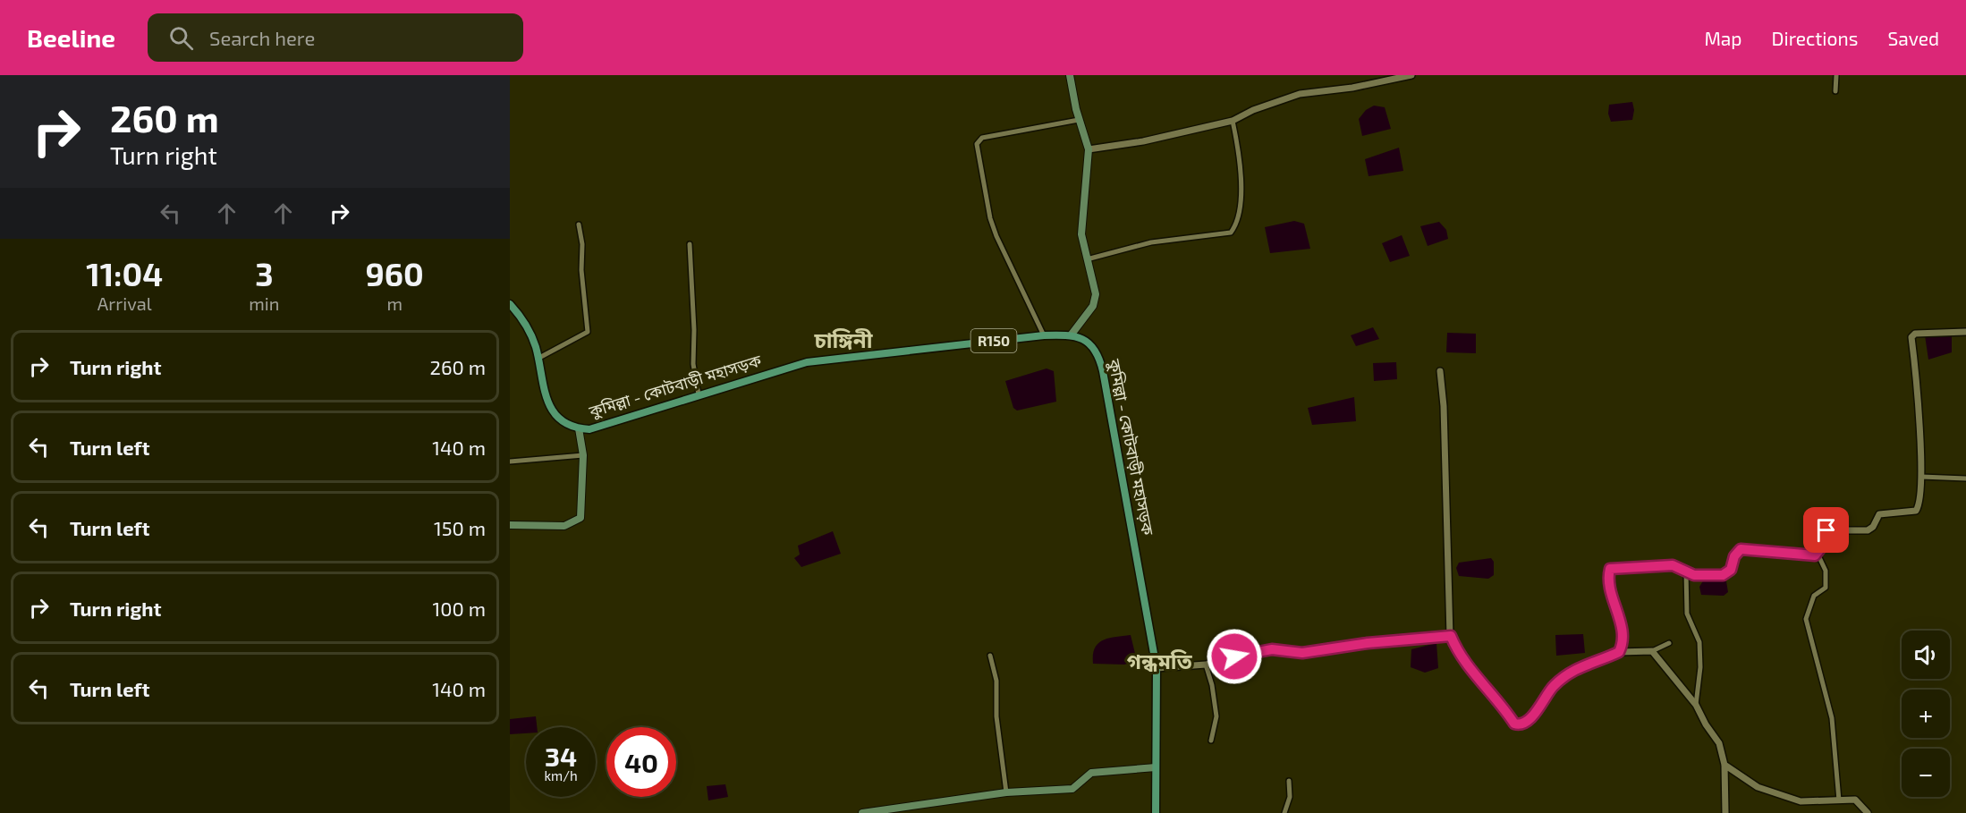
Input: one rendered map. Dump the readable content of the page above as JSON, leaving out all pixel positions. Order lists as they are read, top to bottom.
{
  "streets": {
    "main road": ["R150", "কুমিল্লা - কোটবাড়ী মহাসড়ক"]
  },
  "districts": ["চাঙ্গিনী", "গন্ধমতি"],
  "page": {
    "header": "Beeline",
    "search": "Search here",
    "nav": ["Map", "Directions", "Saved"],
    "turn": ["260 m", "Turn right"],
    "eta": [
      "11:04",
      "Arrival",
      "3",
      "min",
      "960",
      "m"
    ],
    "list": [
      {
        "name": "Turn right",
        "value": "260 m"
      },
      {
        "name": "Turn left",
        "value": "140 m"
      },
      {
        "name": "Turn left",
        "value": "150 m"
      },
      {
        "name": "Turn right",
        "value": "100 m"
      },
      {
        "name": "Turn left",
        "value": "140 m"
      }
    ],
    "map_buttons": ["+", "−"],
    "speed": "34 km/h",
    "limit": "40"
  }
}
